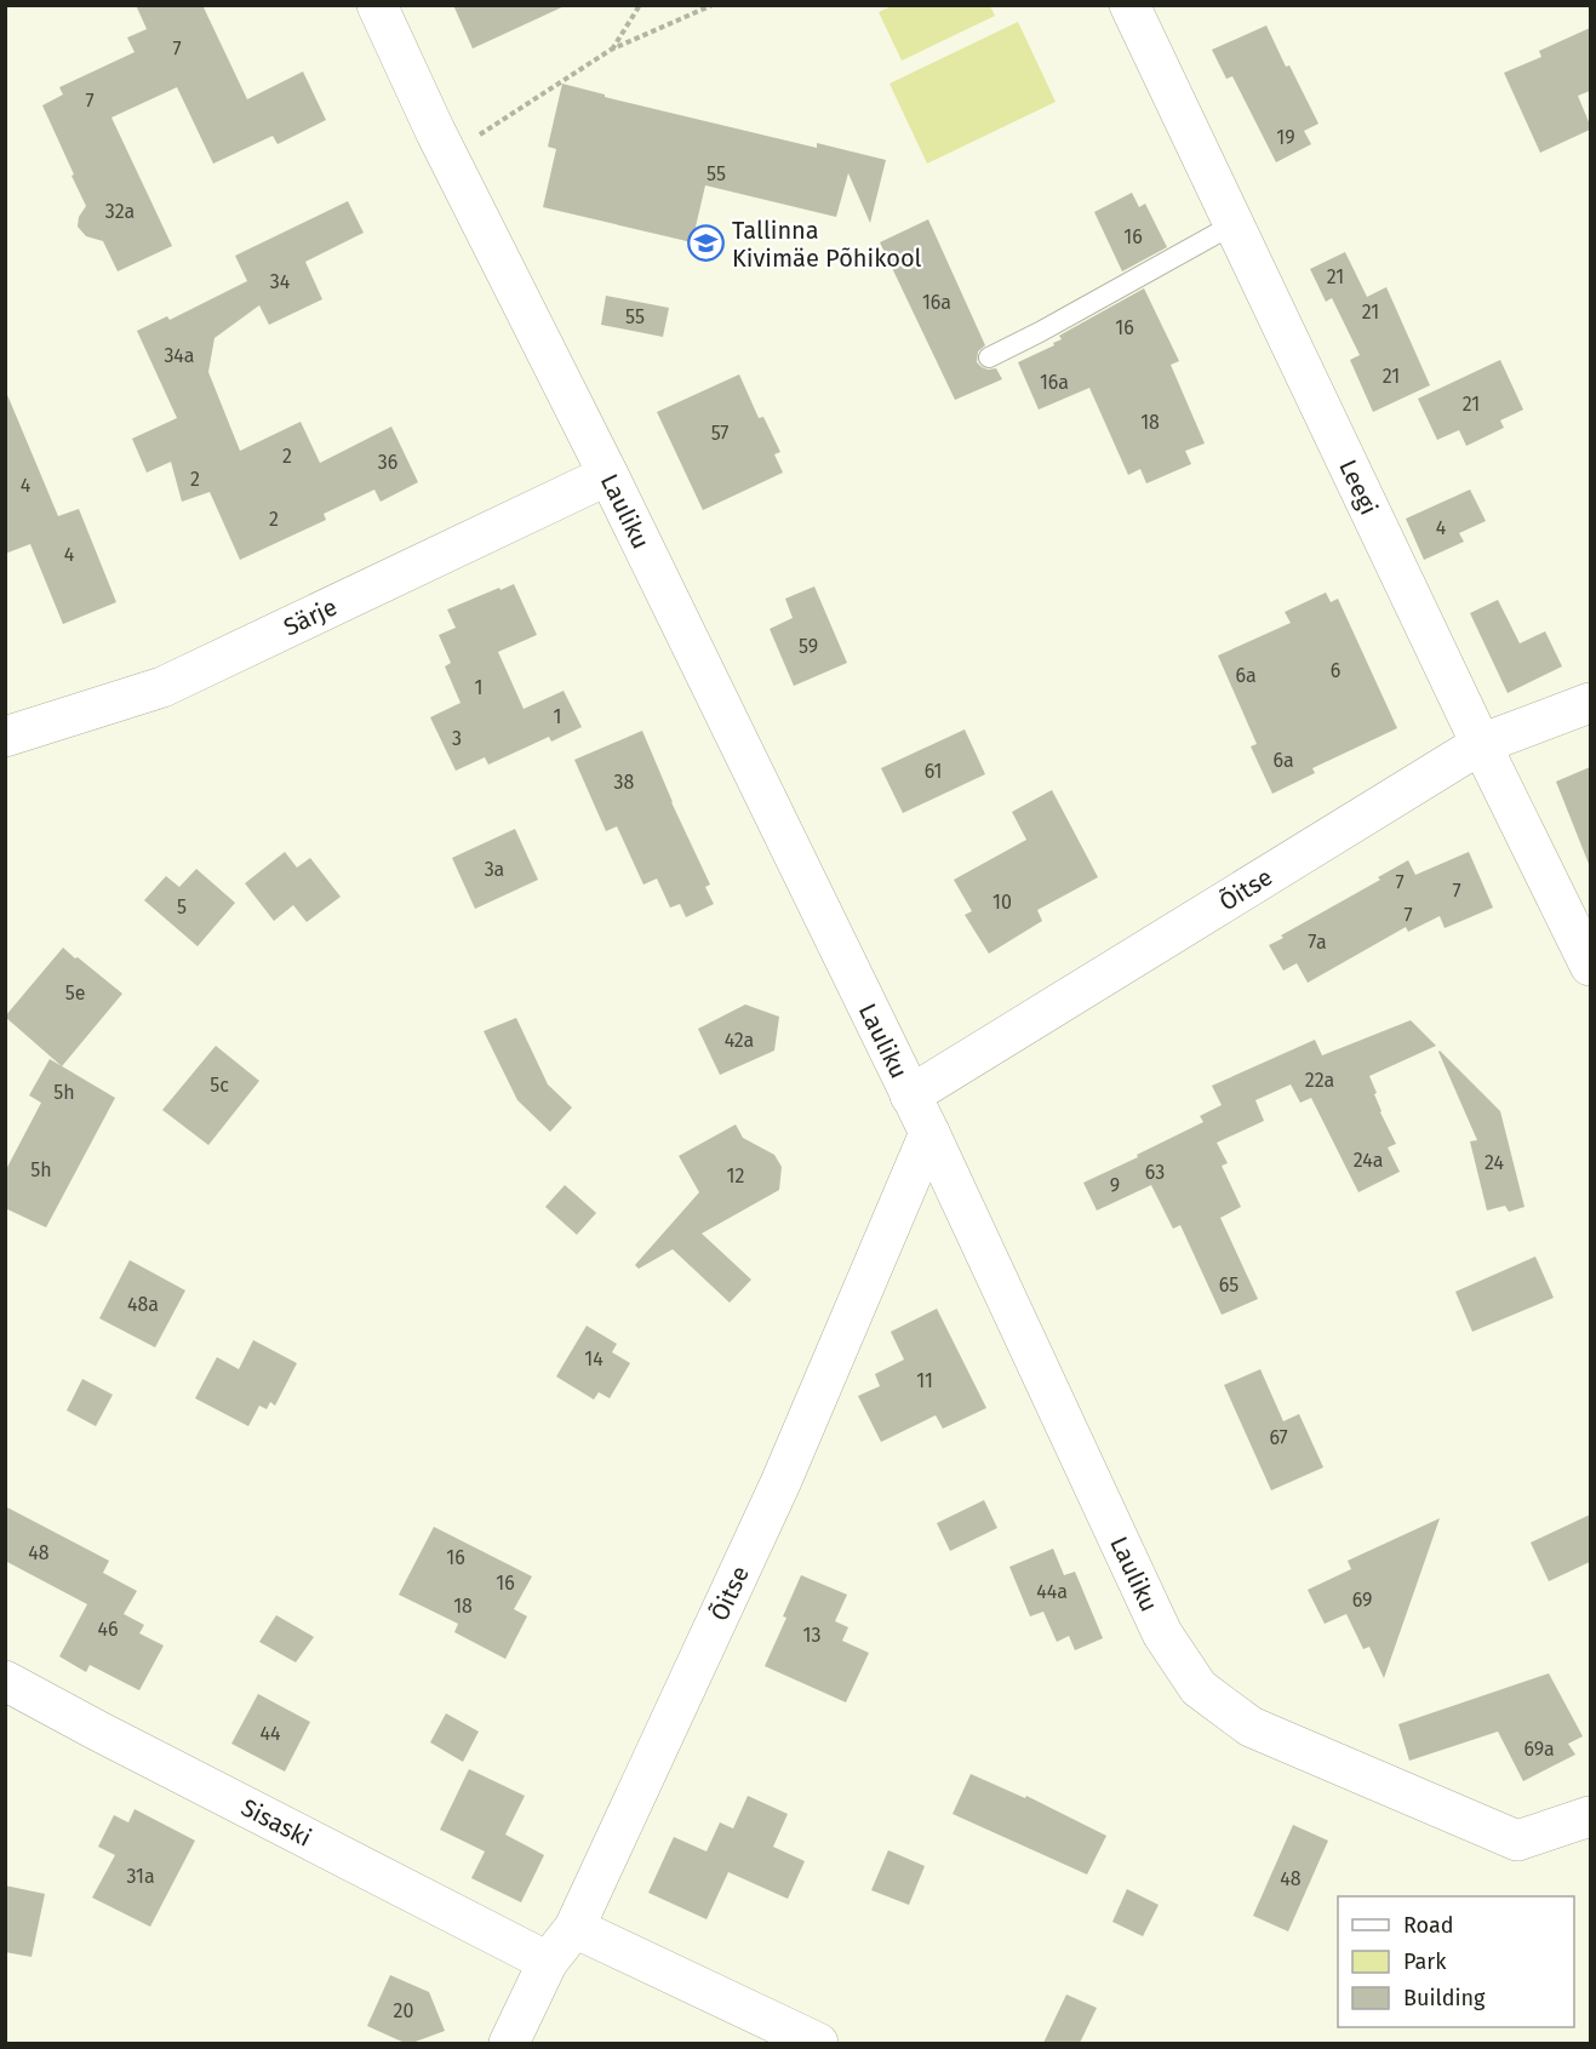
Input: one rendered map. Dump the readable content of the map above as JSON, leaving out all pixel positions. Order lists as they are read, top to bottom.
{
  "streets": {
    "street": [
      "Leegi",
      "Lauliku",
      "Särje",
      "Õitse",
      "Sisaski"
    ]
  },
  "crossings": [
    ["Leegi", "Õitse"],
    ["Lauliku", "Särje"],
    ["Lauliku", "Õitse"],
    ["Õitse", "Sisaski"]
  ],
  "places": {
    "school or university": ["Tallinna Kivimäe Põhikool"]
  },
  "house_numbers": [
    "7",
    "7",
    "19",
    "55",
    "32a",
    "16",
    "21",
    "34",
    "16a",
    "21",
    "55",
    "16",
    "34a",
    "21",
    "16a",
    "21",
    "18",
    "57",
    "2",
    "36",
    "2",
    "4",
    "2",
    "4",
    "4",
    "59",
    "6",
    "6a",
    "1",
    "1",
    "3",
    "6a",
    "61",
    "38",
    "3a",
    "7",
    "7",
    "10",
    "5",
    "7",
    "7a",
    "5e",
    "42a",
    "22a",
    "5c",
    "5h",
    "24a",
    "24",
    "5h",
    "63",
    "12",
    "9",
    "65",
    "48a",
    "14",
    "11",
    "67",
    "48",
    "16",
    "16",
    "44a",
    "69",
    "18",
    "46",
    "13",
    "44",
    "69a",
    "31a",
    "48",
    "20"
  ],
  "legend": ["Road", "Park", "Building"]
}
